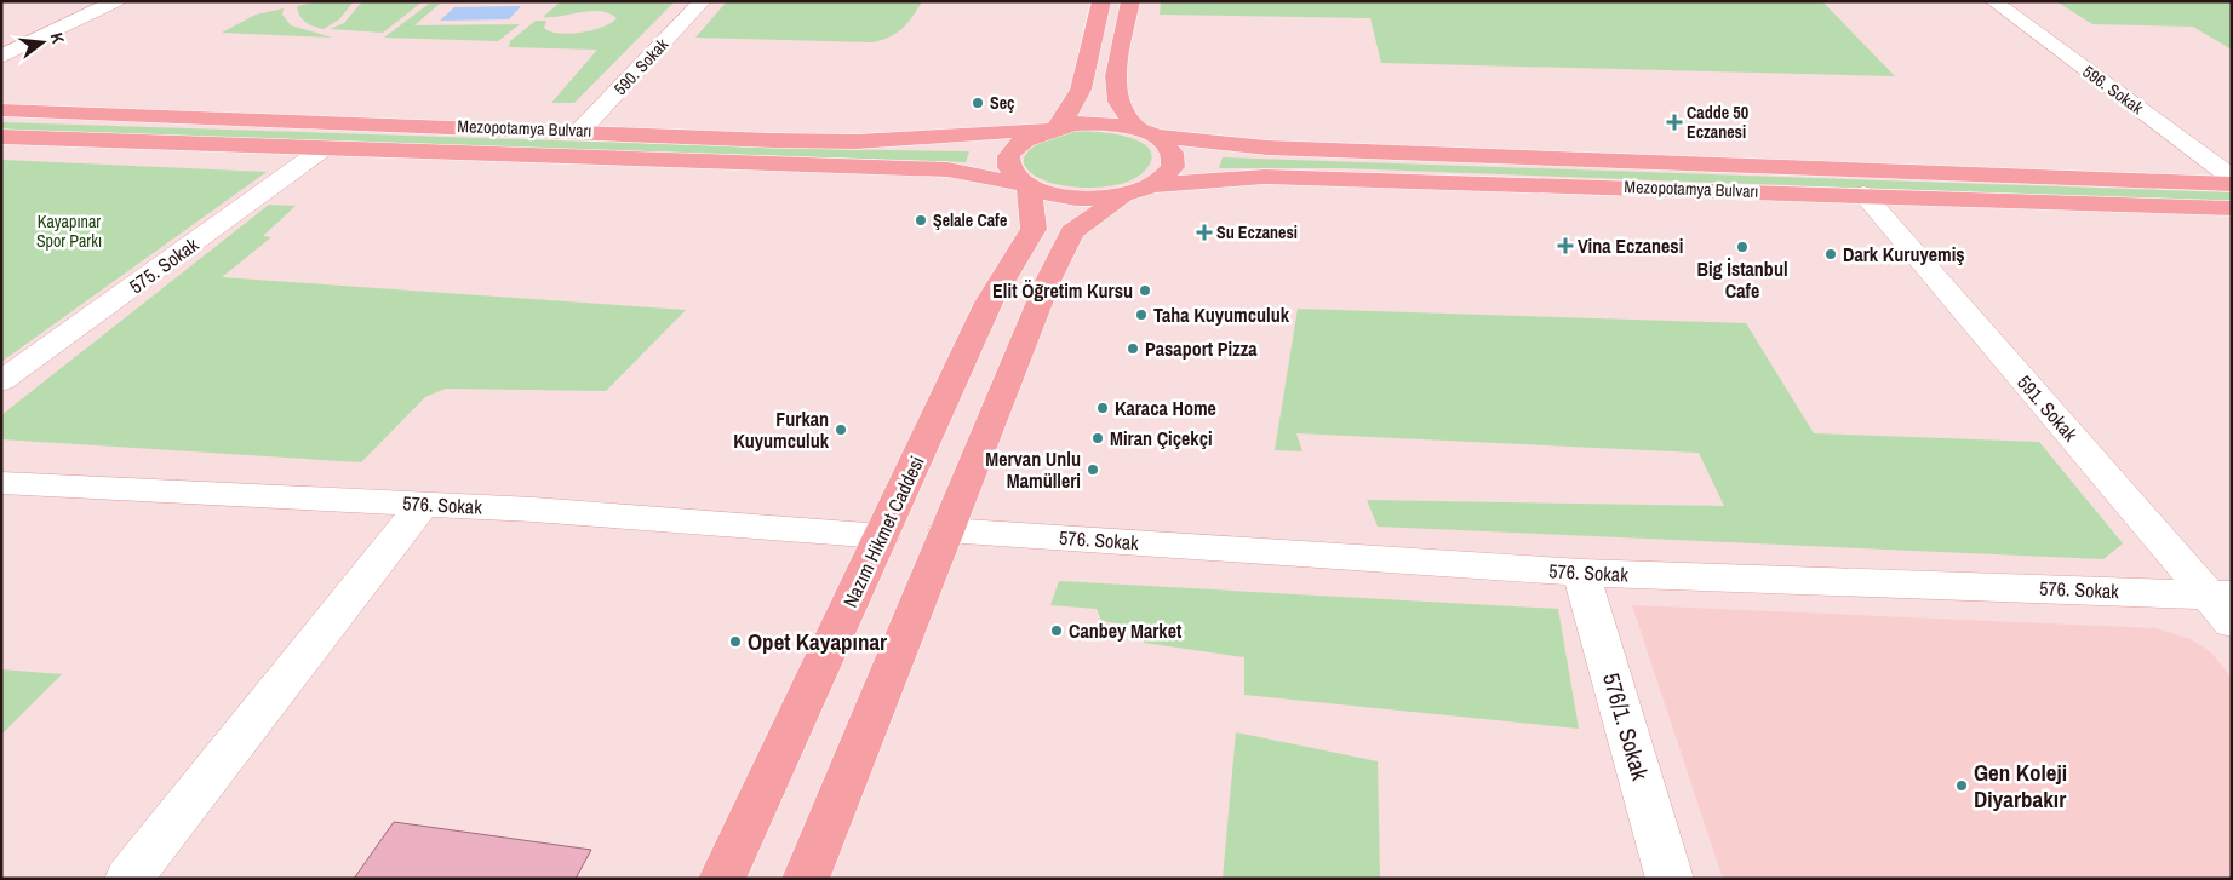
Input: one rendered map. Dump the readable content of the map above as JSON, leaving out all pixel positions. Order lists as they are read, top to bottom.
{
  "streets": {
    "main road": ["Mezopotamya Bulvarı", "Nazım Hikmet Caddesi"],
    "street": [
      "590. Sokak",
      "596. Sokak",
      "575. Sokak",
      "591. Sokak",
      "576. Sokak",
      "576/1. Sokak"
    ]
  },
  "crossings": [
    ["590. Sokak", "Mezopotamya Bulvarı"],
    ["Mezopotamya Bulvarı", "575. Sokak"],
    ["Mezopotamya Bulvarı", "591. Sokak"],
    ["Mezopotamya Bulvarı", "Nazım Hikmet Caddesi"],
    ["591. Sokak", "576. Sokak"],
    ["576. Sokak", "Nazım Hikmet Caddesi"],
    ["576. Sokak", "576/1. Sokak"]
  ],
  "parks": ["Kayapınar Spor Parkı"],
  "places": {
    "other": [
      "Seç",
      "Şelale Cafe",
      "Big İstanbul Cafe",
      "Dark Kuruyemiş",
      "Elit Öğretim Kursu",
      "Taha Kuyumculuk",
      "Pasaport Pizza",
      "Karaca Home",
      "Furkan Kuyumculuk",
      "Miran Çiçekçi",
      "Mervan Unlu Mamülleri",
      "Canbey Market",
      "Opet Kayapınar",
      "Gen Koleji Diyarbakır"
    ],
    "health": ["Cadde 50 Eczanesi", "Su Eczanesi", "Vina Eczanesi"]
  },
  "north": "right"
}
